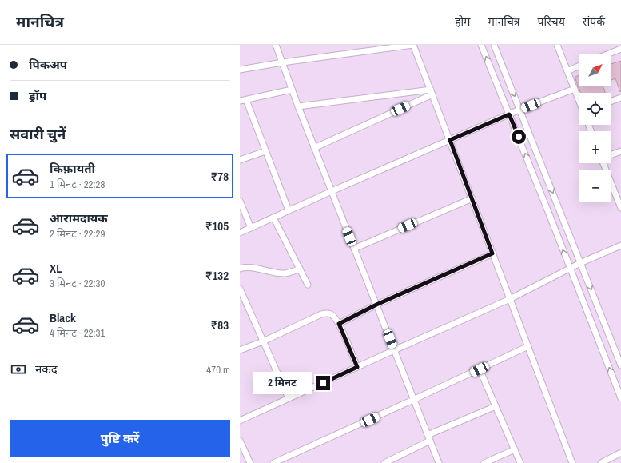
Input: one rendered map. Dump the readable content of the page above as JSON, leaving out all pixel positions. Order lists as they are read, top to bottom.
{
  "north": "top right",
  "page": {
    "header": "मानचित्र",
    "nav": [
      "होम",
      "मानचित्र",
      "परिचय",
      "संपर्क"
    ],
    "banner": ["पिकअप", "ड्रॉप"],
    "map_buttons": ["+", "−"],
    "heading": "सवारी चुनें",
    "list": [
      {
        "name": "किफ़ायती",
        "note": "1 मिनट · 22:28",
        "value": "₹78"
      },
      {
        "name": "आरामदायक",
        "note": "2 मिनट · 22:29",
        "value": "₹105"
      },
      {
        "name": "XL",
        "note": "3 मिनट · 22:30",
        "value": "₹132"
      },
      {
        "name": "Black",
        "note": "4 मिनट · 22:31",
        "value": "₹83"
      }
    ],
    "pay": ["नकद", "470 m"],
    "bubble": "2 मिनट",
    "buttons": "पुष्टि करें"
  }
}
